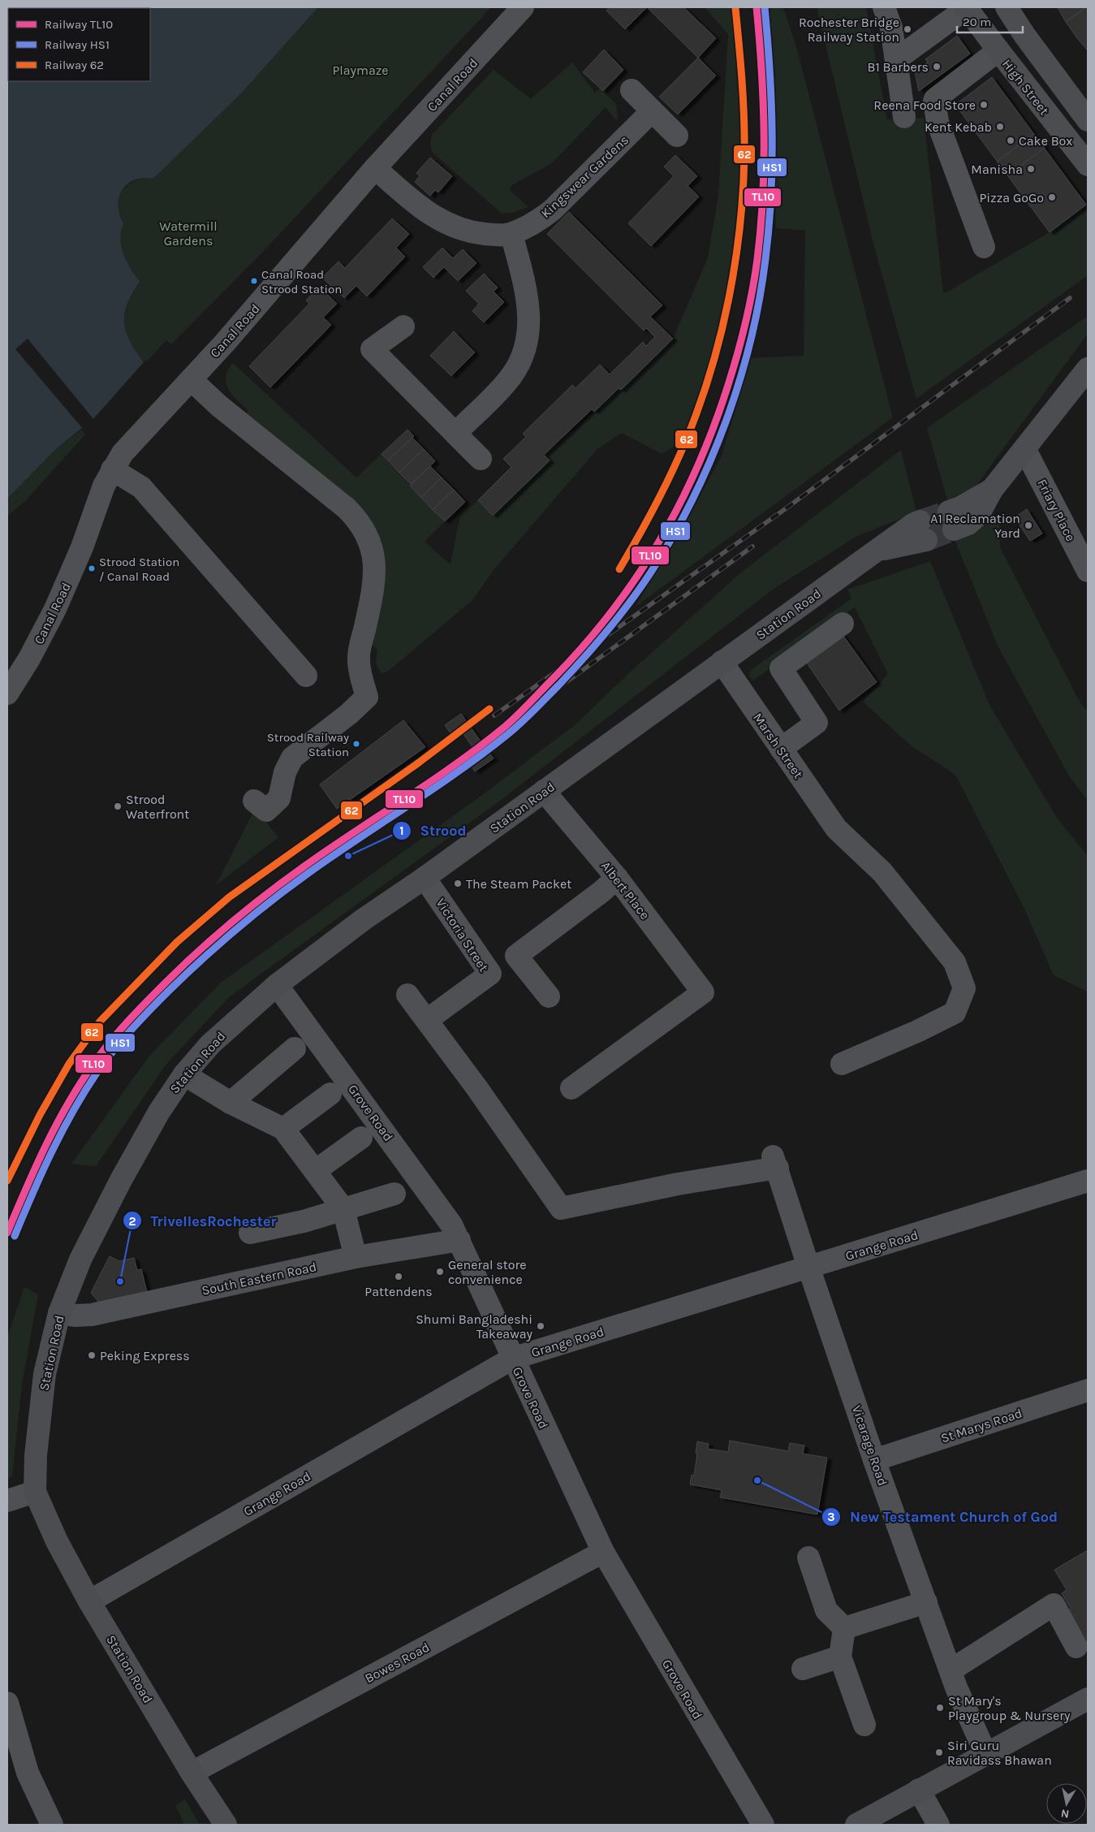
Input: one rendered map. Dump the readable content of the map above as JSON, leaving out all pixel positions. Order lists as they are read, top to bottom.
{
  "streets": {
    "main road": ["High Street", "Station Road"],
    "street": [
      "Canal Road",
      "Kingswear Gardens",
      "Friary Place",
      "Marsh Street",
      "Albert Place",
      "Victoria Street",
      "Grove Road",
      "Grange Road",
      "South Eastern Road",
      "St Marys Road",
      "Vicarage Road",
      "Bowes Road"
    ]
  },
  "crossings": [
    ["Canal Road", "Kingswear Gardens"],
    ["Station Road", "Marsh Street"],
    ["Station Road", "Albert Place"],
    ["Station Road", "Victoria Street"],
    ["Station Road", "Grove Road"],
    ["Station Road", "Grange Road"],
    ["Station Road", "South Eastern Road"],
    ["Station Road", "Bowes Road"],
    ["Grove Road", "Grange Road"],
    ["Grove Road", "South Eastern Road"],
    ["Grove Road", "Bowes Road"],
    ["Grange Road", "Vicarage Road"],
    ["St Marys Road", "Vicarage Road"]
  ],
  "parks": ["Playmaze", "Watermill Gardens"],
  "places": [
    "Rochester Bridge Railway Station",
    "B1 Barbers",
    "Reena Food Store",
    "Kent Kebab",
    "Cake Box",
    "Manisha",
    "Pizza GoGo",
    "Canal Road Strood Station",
    "A1 Reclamation Yard",
    "Strood Station / Canal Road",
    "Strood Railway Station",
    "Strood Waterfront",
    "Strood",
    "The Steam Packet",
    "General store convenience",
    "Pattendens",
    "TrivellesRochester",
    "Shumi Bangladeshi Takeaway",
    "Peking Express",
    "New Testament Church of God",
    "St Mary's Playgroup & Nursery",
    "Siri Guru Ravidass Bhawan"
  ],
  "lines": ["rail line TL10", "rail line HS1", "rail line 62"],
  "legend": ["Railway TL10", "Railway HS1", "Railway 62"],
  "scale_bar": "20 m",
  "north": "bottom"
}
